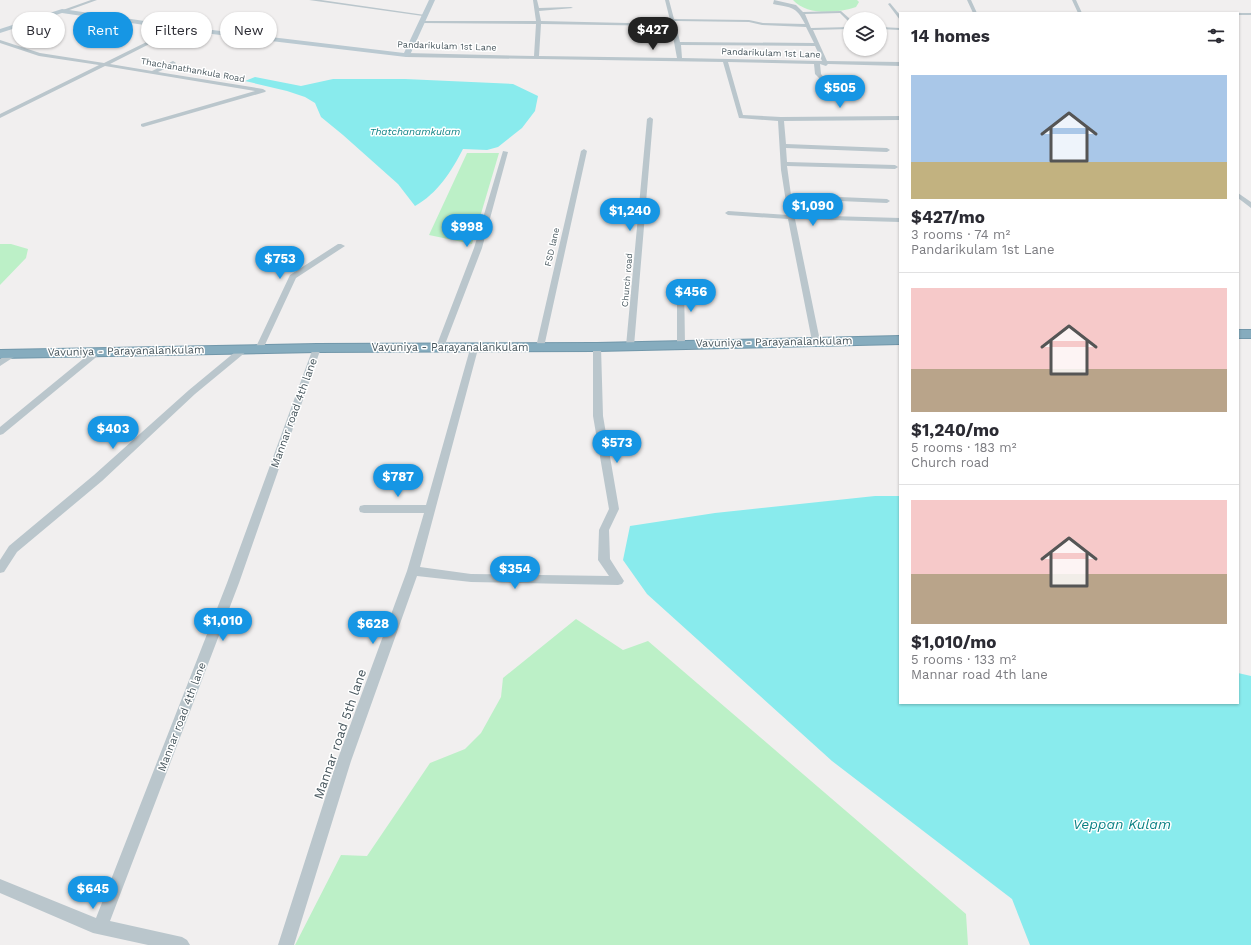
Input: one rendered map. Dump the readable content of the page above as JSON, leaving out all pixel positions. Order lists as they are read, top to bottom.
{
  "streets": {
    "highway": ["Vavuniya - Parayanalankulam"],
    "street": [
      "Pandarikulam 1st Lane",
      "Thachanathankula Road",
      "FSD lane",
      "Church road",
      "Mannar road 4th lane",
      "Mannar road 5th lane"
    ]
  },
  "crossings": [
    ["FSD lane", "Vavuniya - Parayanalankulam"],
    ["Church road", "Vavuniya - Parayanalankulam"],
    ["Vavuniya - Parayanalankulam", "Mannar road 4th lane"],
    ["Vavuniya - Parayanalankulam", "Mannar road 5th lane"]
  ],
  "water": ["Thatchanamkulam", "Veppan Kulam"],
  "page": {
    "chip": [
      "Buy",
      "Rent",
      "Filters",
      "New"
    ],
    "heading": "14 homes",
    "price": [
      "$427",
      "$505",
      "$1,090",
      "$1,240",
      "$998",
      "$753",
      "$456",
      "$403",
      "$573",
      "$787",
      "$354",
      "$1,010",
      "$628",
      "$645"
    ],
    "list": [
      {
        "name": "$427/mo",
        "note": "3 rooms · 74 m² · Pandarikulam 1st Lane"
      },
      {
        "name": "$1,240/mo",
        "note": "5 rooms · 183 m² · Church road"
      },
      {
        "name": "$1,010/mo",
        "note": "5 rooms · 133 m² · Mannar road 4th lane"
      }
    ]
  }
}
